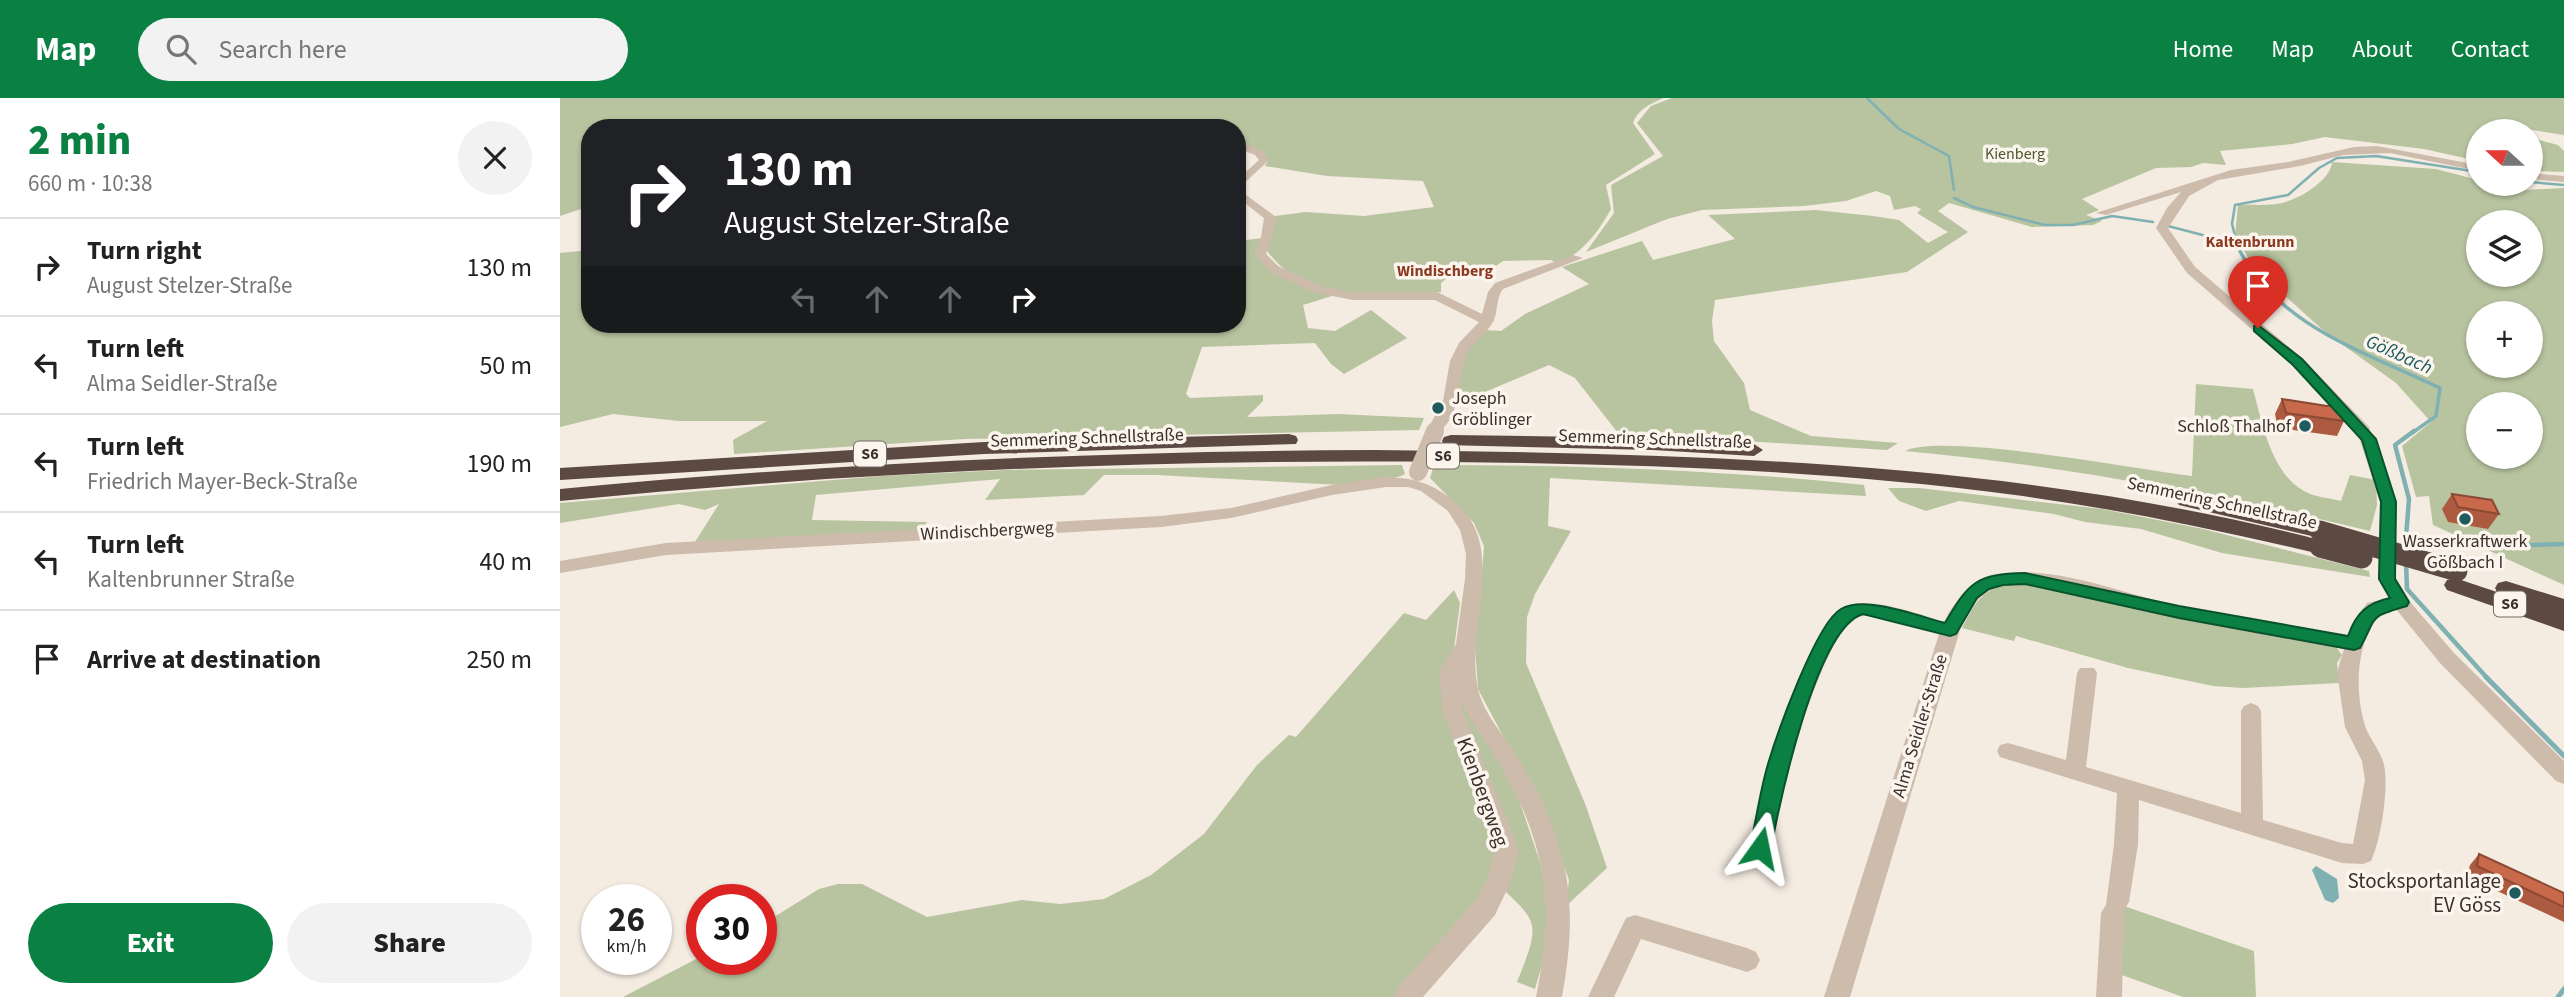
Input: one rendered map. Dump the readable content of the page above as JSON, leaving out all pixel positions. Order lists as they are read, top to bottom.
{
  "streets": {
    "highway": ["Semmering Schnellstraße", "S6"],
    "street": ["Windischbergweg", "Alma Seidler-Straße", "Kienbergweg"]
  },
  "crossings": [
    ["Windischbergweg", "Kienbergweg"]
  ],
  "districts": ["Kaltenbrunn", "Windischberg"],
  "water": ["Gößbach"],
  "parks": ["Kienberg"],
  "places": [
    "Joseph Gröblinger",
    "Schloß Thalhof",
    "Wasserkraftwerk Gößbach I",
    "Stocksportanlage EV Göss"
  ],
  "north": "left",
  "page": {
    "header": "Map",
    "search": "Search here",
    "nav": [
      "Home",
      "Map",
      "About",
      "Contact"
    ],
    "heading": ["2 min", "660 m · 10:38"],
    "map_buttons": ["+", "−"],
    "turn": ["130 m", "August Stelzer-Straße"],
    "list": [
      {
        "name": "Turn right",
        "note": "August Stelzer-Straße",
        "value": "130 m"
      },
      {
        "name": "Turn left",
        "note": "Alma Seidler-Straße",
        "value": "50 m"
      },
      {
        "name": "Turn left",
        "note": "Friedrich Mayer-Beck-Straße",
        "value": "190 m"
      },
      {
        "name": "Turn left",
        "note": "Kaltenbrunner Straße",
        "value": "40 m"
      },
      {
        "name": "Arrive at destination",
        "value": "250 m"
      }
    ],
    "speed": "26 km/h",
    "limit": "30",
    "buttons": ["Exit", "Share"]
  }
}
